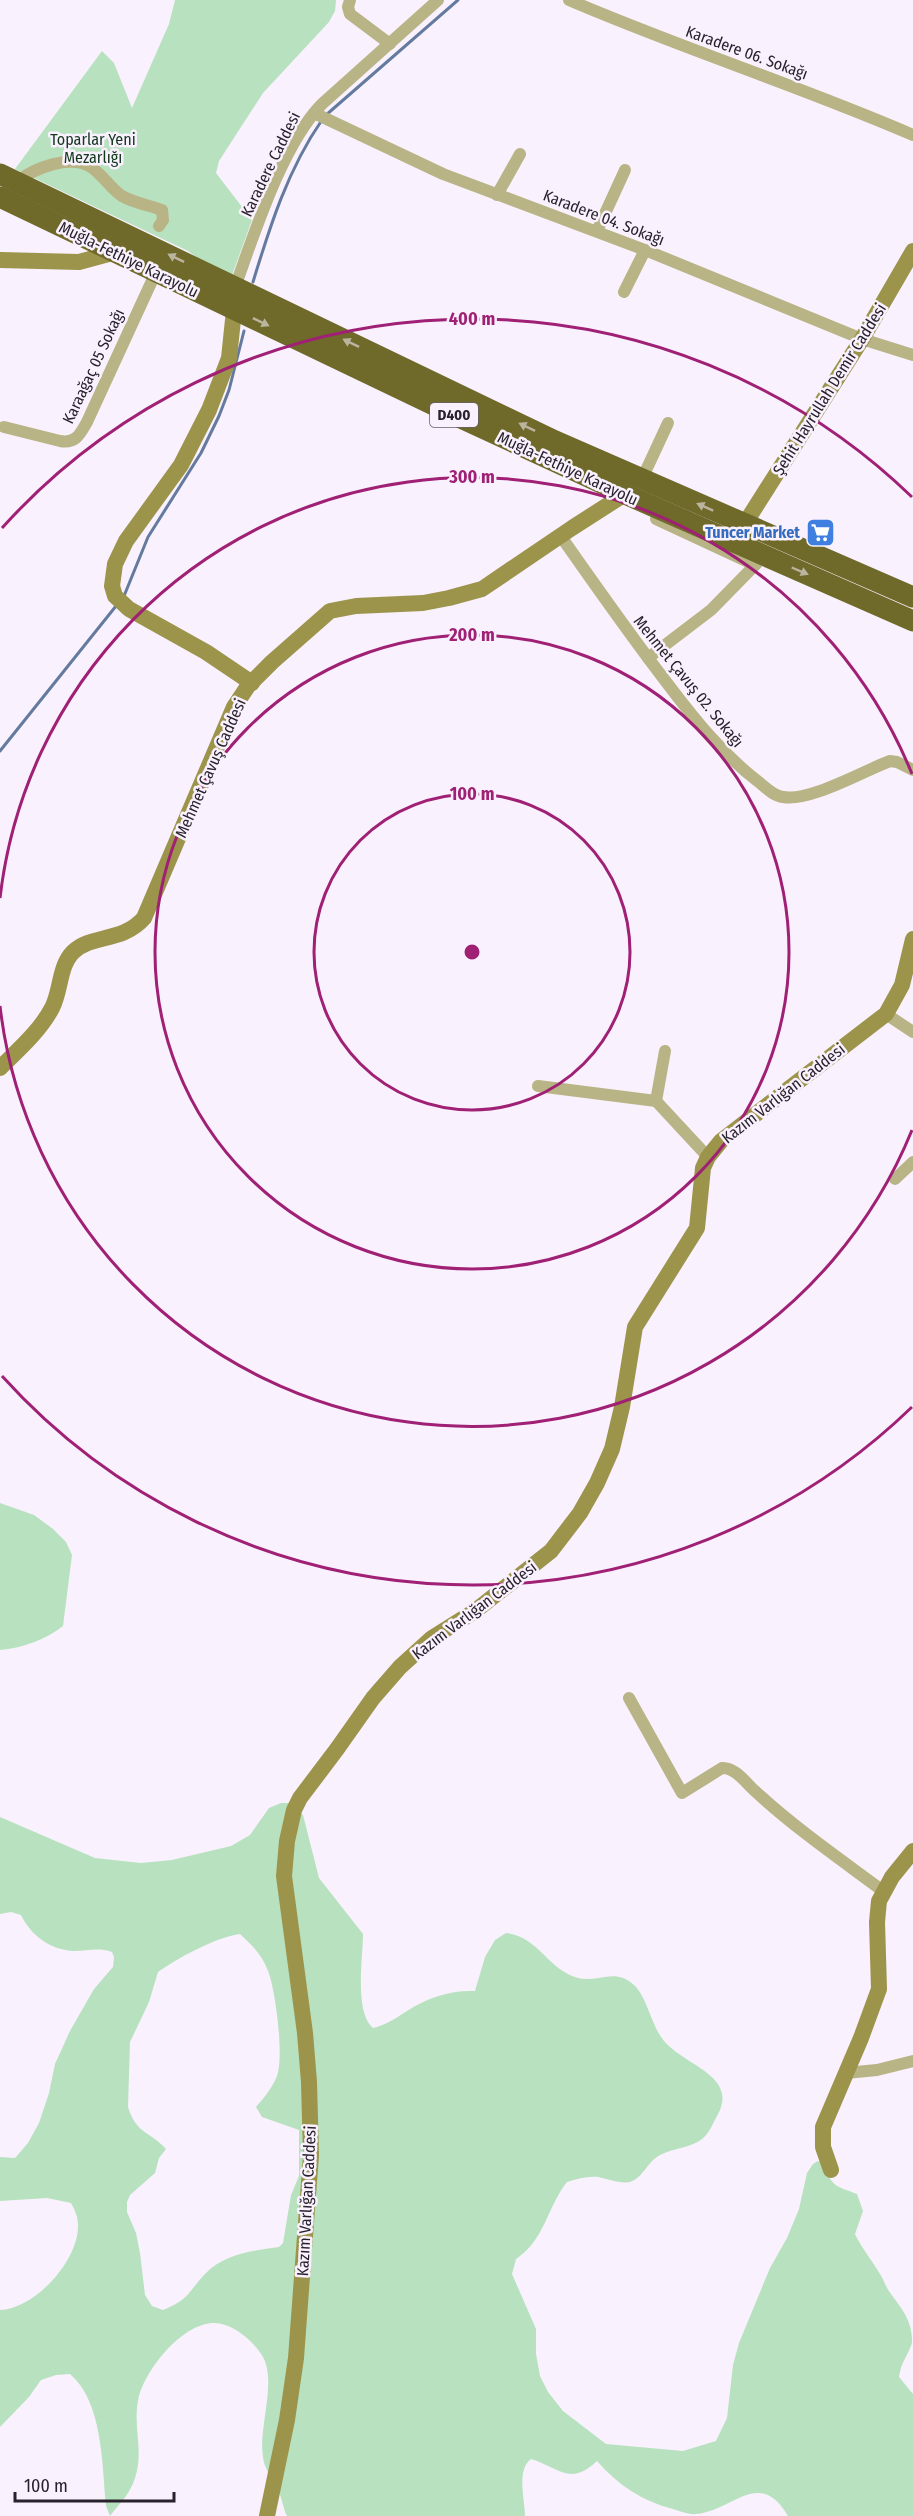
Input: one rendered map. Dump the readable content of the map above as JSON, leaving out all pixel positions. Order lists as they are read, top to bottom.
{
  "streets": {
    "highway": ["Muğla-Fethiye Karayolu", "D400"],
    "street": [
      "Karadere 06. Sokağı",
      "Karadere Caddesi",
      "Karadere 04. Sokağı",
      "Karaağaç 05 Sokağı",
      "Şehit Hayrullah Demir Caddesi",
      "Mehmet Çavuş 02. Sokağı",
      "Mehmet Çavuş Caddesi",
      "Kazım Varlığan Caddesi"
    ]
  },
  "crossings": [
    ["Karadere Caddesi", "Karadere 04. Sokağı"],
    ["Karadere Caddesi", "Muğla-Fethiye Karayolu"],
    ["Karadere 04. Sokağı", "Şehit Hayrullah Demir Caddesi"],
    ["Muğla-Fethiye Karayolu", "Karaağaç 05 Sokağı"],
    ["Muğla-Fethiye Karayolu", "Şehit Hayrullah Demir Caddesi"],
    ["Muğla-Fethiye Karayolu", "Mehmet Çavuş Caddesi"],
    ["Mehmet Çavuş 02. Sokağı", "Mehmet Çavuş Caddesi"]
  ],
  "parks": ["Toparlar Yeni Mezarlığı"],
  "places": {
    "supermarket": ["Tuncer Market"]
  },
  "scale_bar": "100 m",
  "rings": [
    "400 m",
    "300 m",
    "200 m",
    "100 m"
  ]
}
